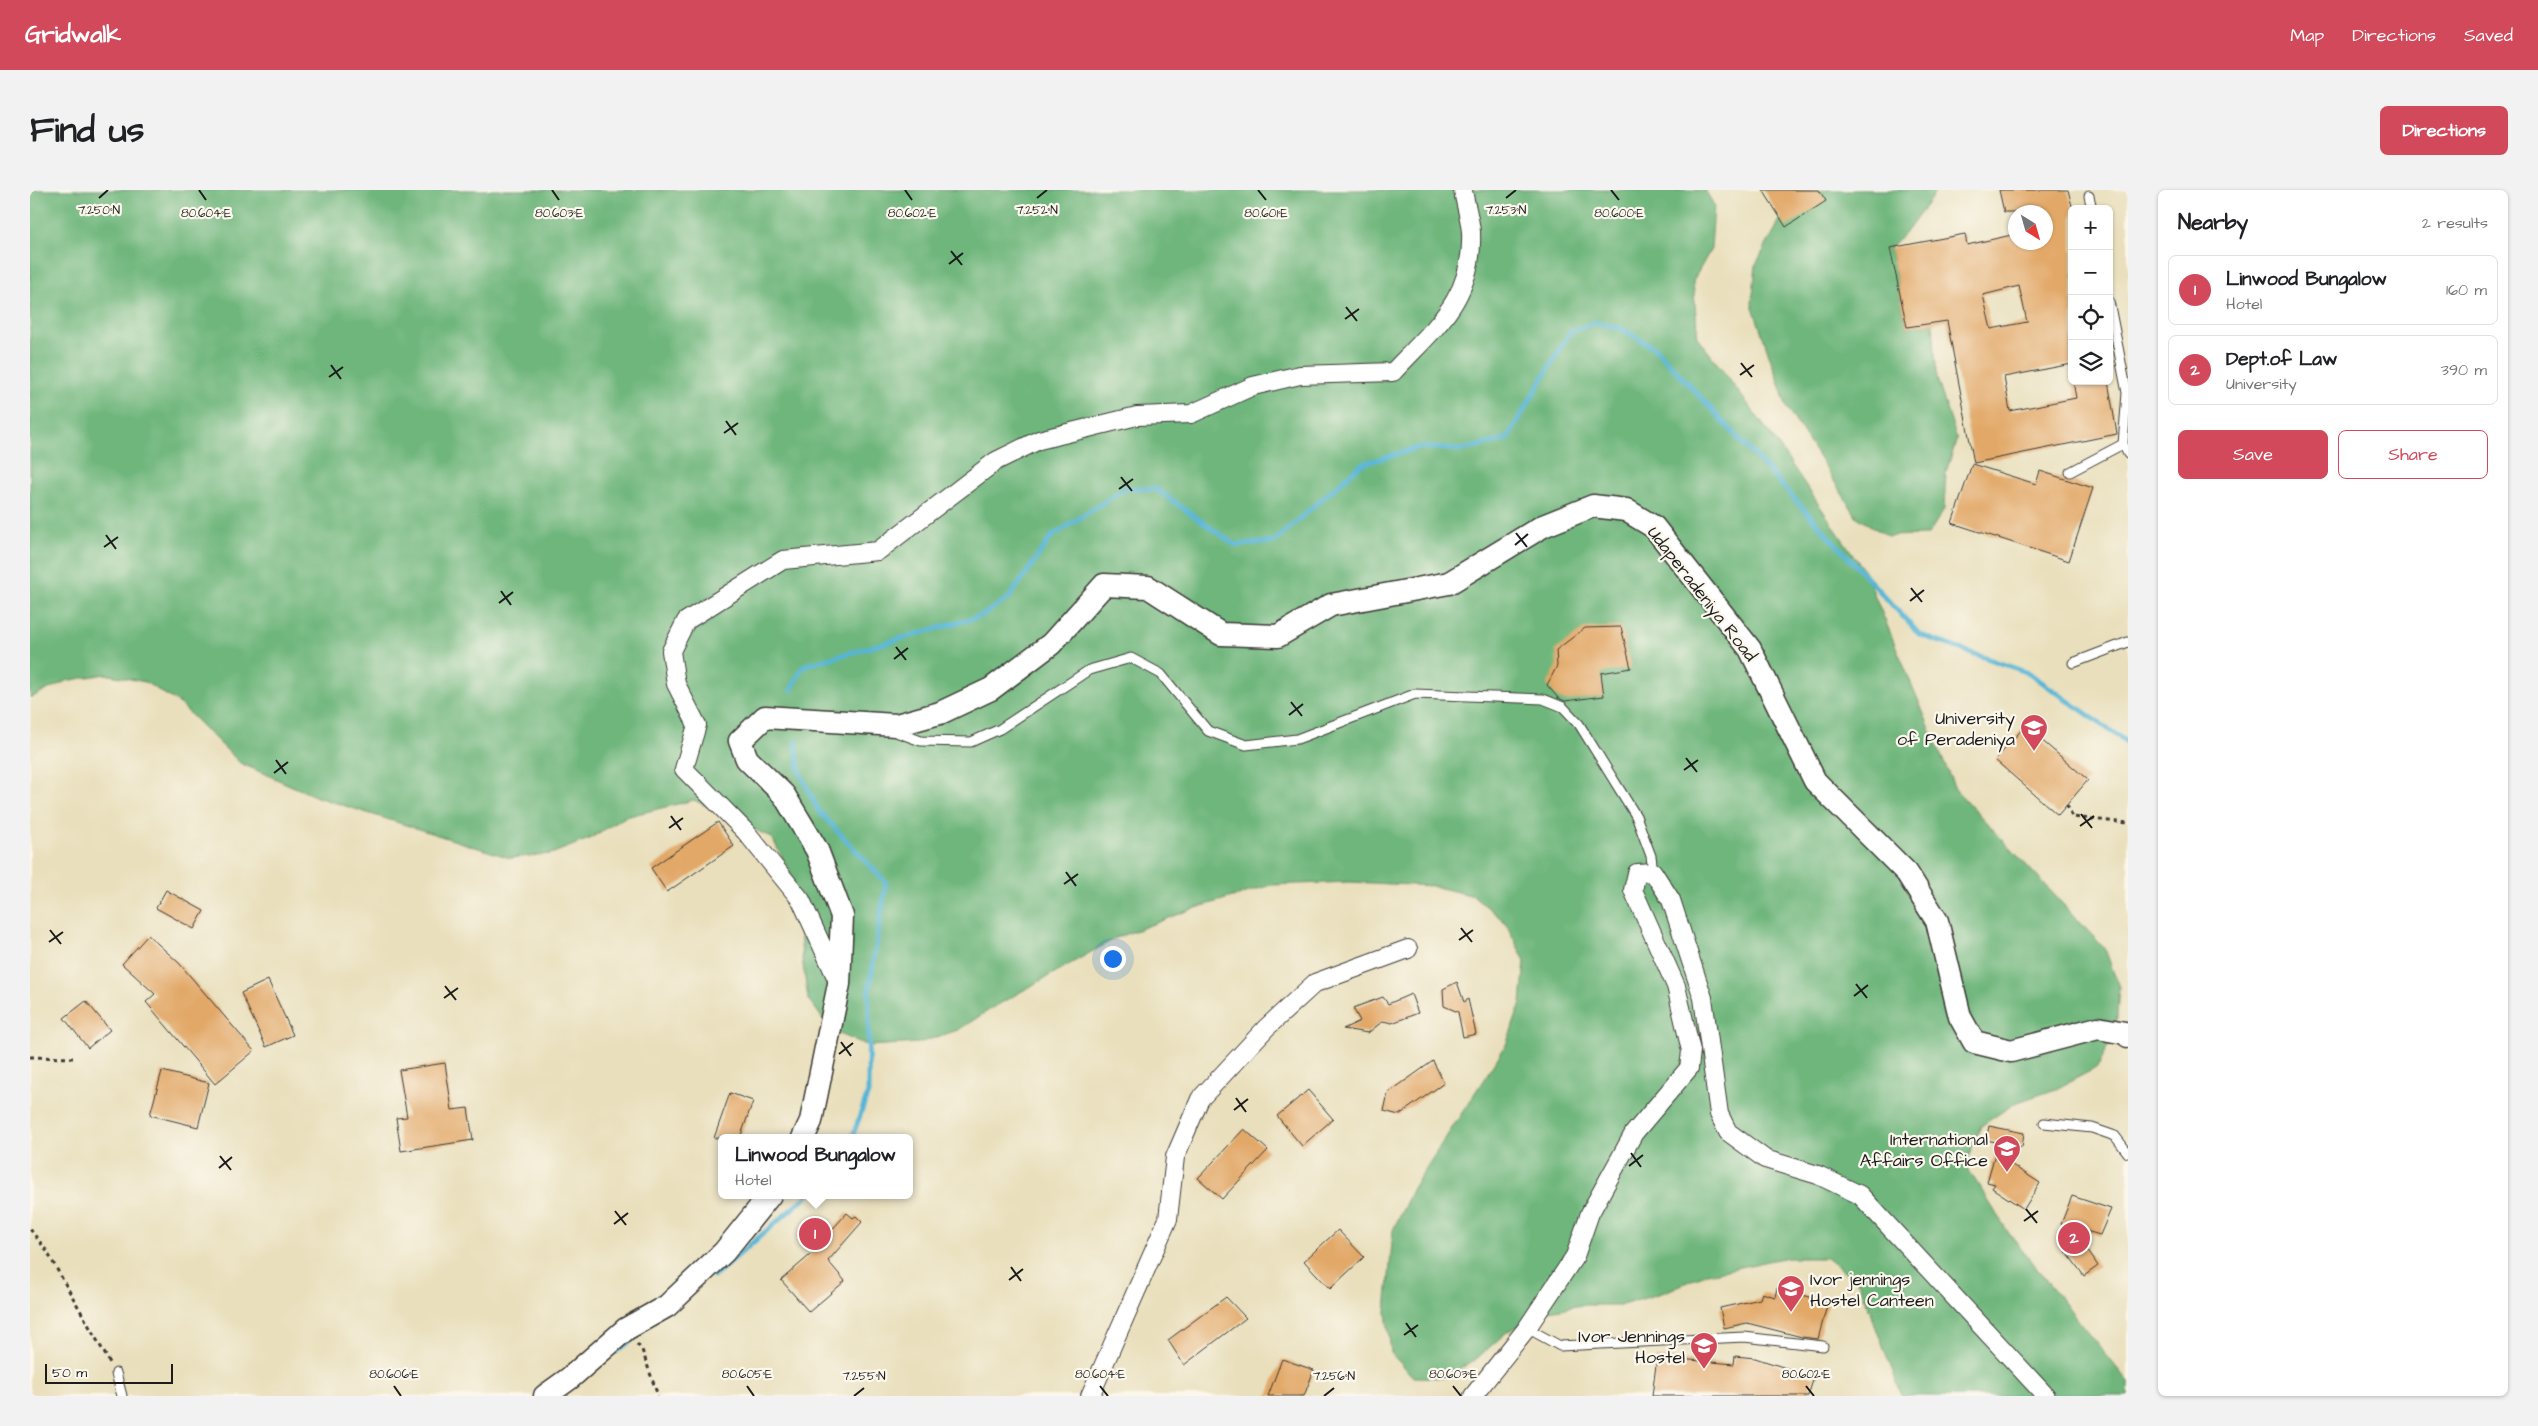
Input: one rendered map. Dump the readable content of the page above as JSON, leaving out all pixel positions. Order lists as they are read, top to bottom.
{
  "streets": {
    "street": ["Udaperadeniya Road"]
  },
  "places": {
    "school or university": [
      "University of Peradeniya",
      "International Affairs Office",
      "Ivor jennings Hostel Canteen",
      "Ivor Jennings Hostel"
    ]
  },
  "scale_bar": "50 m",
  "north": "bottom right",
  "page": {
    "header": "Gridwalk",
    "nav": ["Map", "Directions", "Saved"],
    "title": "Find us",
    "buttons": [
      "Directions",
      ["Save", "Share"]
    ],
    "heading": ["Nearby", "2 results"],
    "map_buttons": ["+", "−"],
    "list": [
      {
        "mark": "1",
        "name": "Linwood Bungalow",
        "note": "Hotel",
        "value": "160 m"
      },
      {
        "mark": "2",
        "name": "Dept.of Law",
        "note": "University",
        "value": "390 m"
      }
    ],
    "popup": ["Linwood Bungalow", "Hotel"],
    "pins": ["1", "2"],
    "scale": "50 m"
  },
  "coordinates": [
    "7.250°N",
    "7.252°N",
    "7.253°N",
    "80.604°E",
    "80.602°E",
    "80.601°E",
    "80.603°E",
    "80.600°E",
    "80.606°E",
    "80.605°E",
    "7.255°N",
    "7.256°N"
  ]
}
